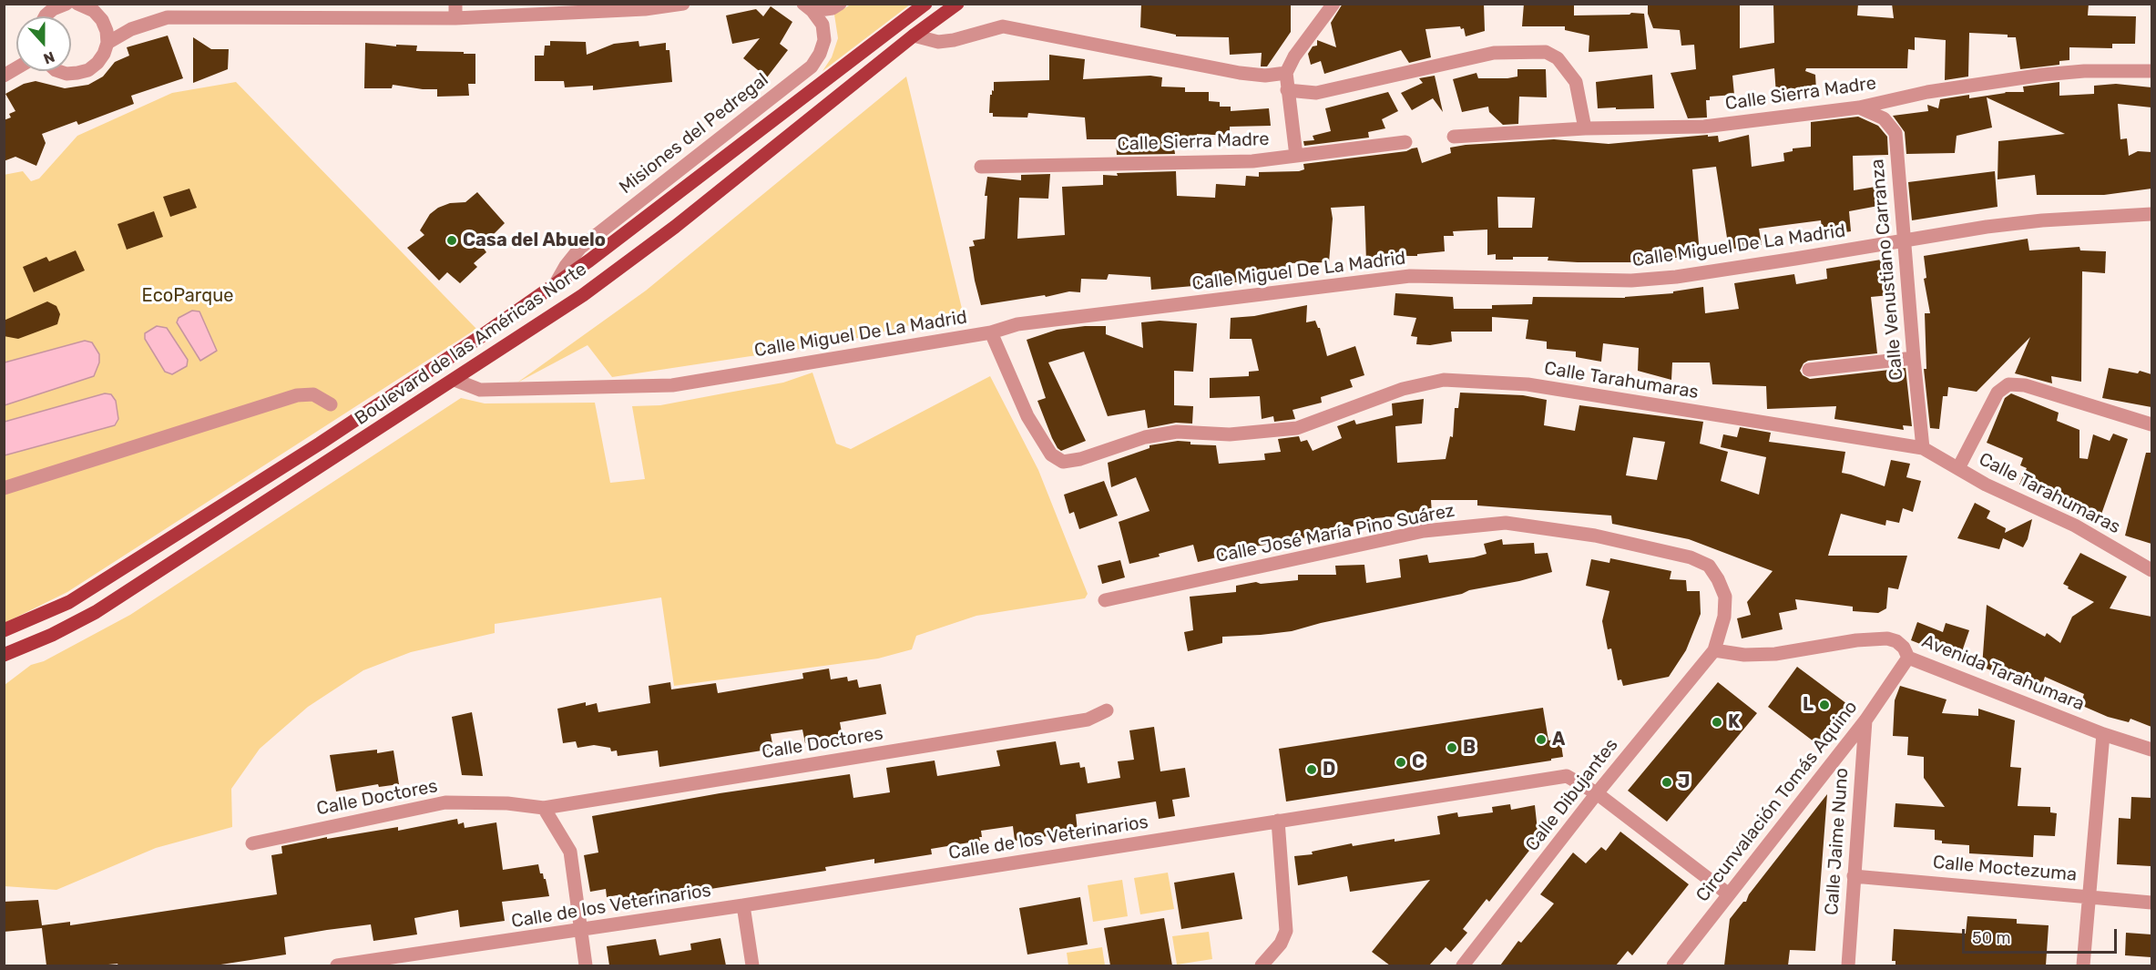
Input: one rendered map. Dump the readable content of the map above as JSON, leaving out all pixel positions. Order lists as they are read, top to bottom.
{
  "streets": {
    "main road": ["Boulevard de las Américas Norte"],
    "street": [
      "Calle Sierra Madre",
      "Misiones del Pedregal",
      "Calle Miguel De La Madrid",
      "Calle Venustiano Carranza",
      "Calle Tarahumaras",
      "Calle José María Pino Suárez",
      "Avenida Tarahumara",
      "Calle Doctores",
      "Calle Dibujantes",
      "Circunvalación Tomás Aquino",
      "Calle de los Veterinarios",
      "Calle Jaime Nuno",
      "Calle Moctezuma"
    ]
  },
  "crossings": [
    ["Calle Sierra Madre", "Calle Venustiano Carranza"],
    ["Misiones del Pedregal", "Boulevard de las Américas Norte"],
    ["Calle Miguel De La Madrid", "Calle Venustiano Carranza"],
    ["Calle Miguel De La Madrid", "Boulevard de las Américas Norte"],
    ["Calle Miguel De La Madrid", "Calle Tarahumaras"],
    ["Calle Venustiano Carranza", "Calle Tarahumaras"],
    ["Calle José María Pino Suárez", "Avenida Tarahumara"],
    ["Calle José María Pino Suárez", "Calle Dibujantes"],
    ["Avenida Tarahumara", "Calle Dibujantes"],
    ["Avenida Tarahumara", "Circunvalación Tomás Aquino"],
    ["Calle Dibujantes", "Calle de los Veterinarios"],
    ["Circunvalación Tomás Aquino", "Calle de los Veterinarios"],
    ["Circunvalación Tomás Aquino", "Calle Jaime Nuno"],
    ["Calle Jaime Nuno", "Calle Moctezuma"]
  ],
  "parks": ["EcoParque"],
  "places": [
    "Casa del Abuelo",
    "L",
    "K",
    "A",
    "B",
    "C",
    "D",
    "J"
  ],
  "scale_bar": "50 m",
  "north": "bottom"
}
